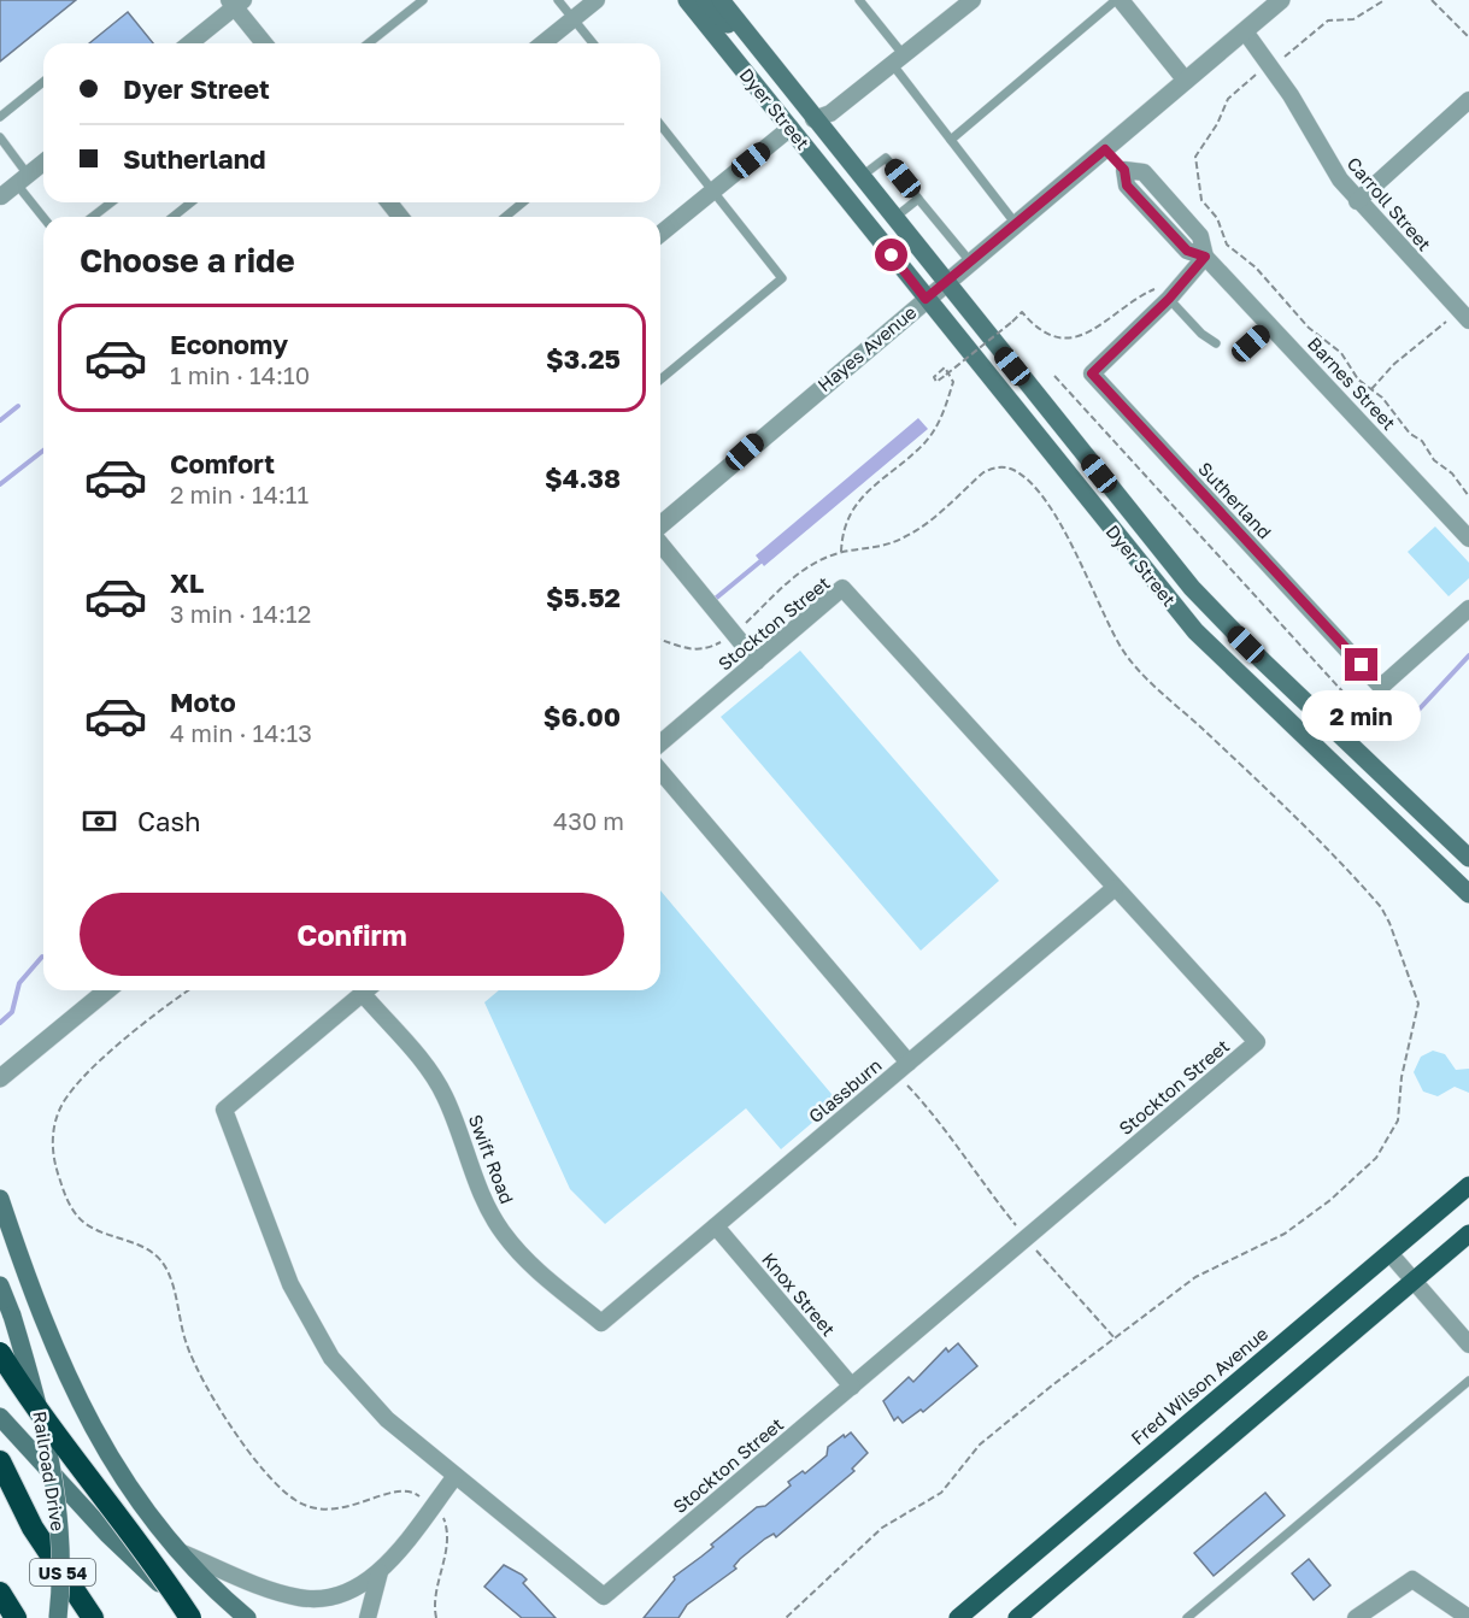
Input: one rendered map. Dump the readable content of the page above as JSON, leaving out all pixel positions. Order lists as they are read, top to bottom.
{
  "streets": {
    "highway": ["US 54"],
    "main road": ["Dyer Street", "Fred Wilson Avenue", "Railroad Drive"],
    "street": [
      "Carroll Street",
      "Hayes Avenue",
      "Barnes Street",
      "Sutherland",
      "Stockton Street",
      "Glassburn",
      "Swift Road",
      "Knox Street"
    ]
  },
  "crossings": [
    ["Dyer Street", "Hayes Avenue"],
    ["Carroll Street", "Hayes Avenue"],
    ["Hayes Avenue", "Barnes Street"],
    ["Barnes Street", "Sutherland"],
    ["Stockton Street", "Glassburn"],
    ["Stockton Street", "Knox Street"],
    ["Glassburn", "Swift Road"],
    ["Glassburn", "Knox Street"]
  ],
  "page": {
    "banner": ["Dyer Street", "Sutherland"],
    "heading": "Choose a ride",
    "list": [
      {
        "name": "Economy",
        "note": "1 min · 14:10",
        "value": "$3.25"
      },
      {
        "name": "Comfort",
        "note": "2 min · 14:11",
        "value": "$4.38"
      },
      {
        "name": "XL",
        "note": "3 min · 14:12",
        "value": "$5.52"
      },
      {
        "name": "Moto",
        "note": "4 min · 14:13",
        "value": "$6.00"
      }
    ],
    "bubble": "2 min",
    "pay": ["Cash", "430 m"],
    "buttons": "Confirm"
  }
}
